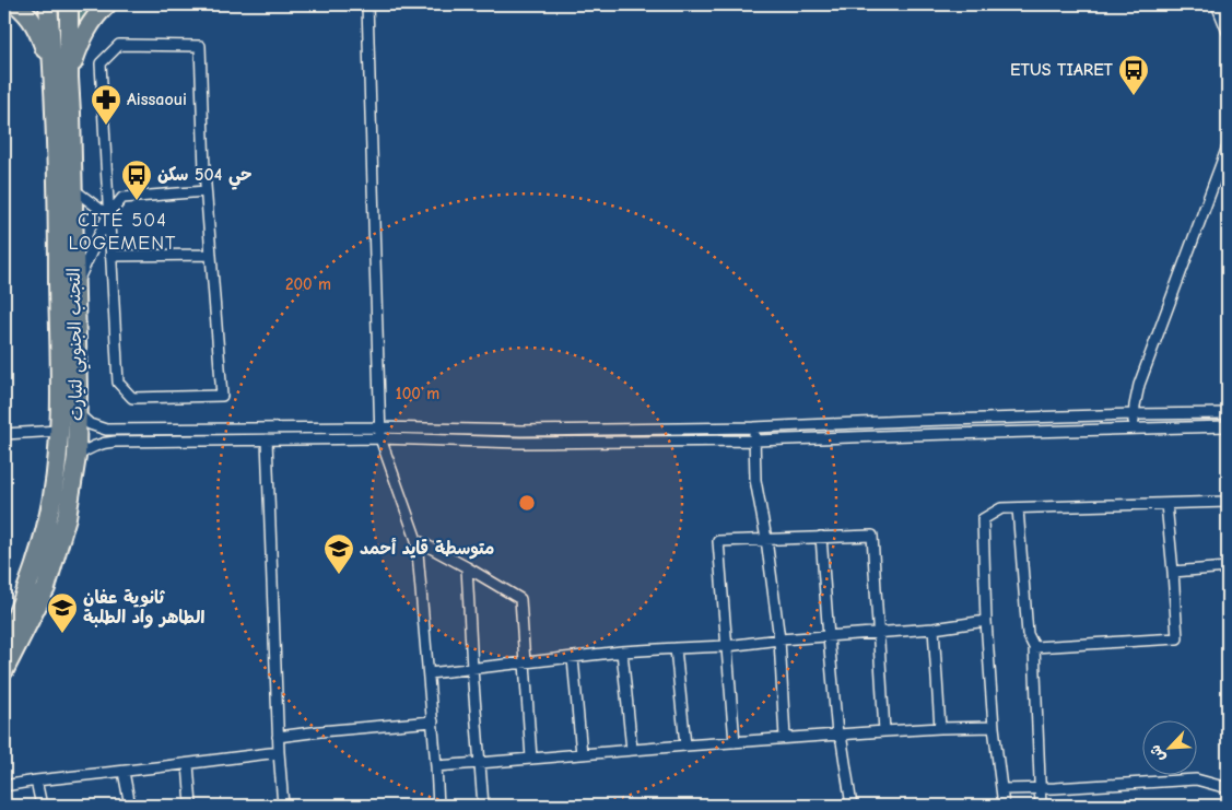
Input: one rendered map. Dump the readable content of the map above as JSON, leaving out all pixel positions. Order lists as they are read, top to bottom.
{
  "streets": {
    "highway": ["التجنب الجنوبي لتيارت"]
  },
  "districts": ["CITÉ 504 LOGEMENT"],
  "places": {
    "bus stop": ["ETUS TIARET", "حي 504 سكن"],
    "pharmacy": ["Aissaoui"],
    "school or university": ["متوسطة قايد أحمد", "ثانوية عفان الطاهر واد الطلبة"]
  },
  "north": "bottom left",
  "rings": ["200 m", "100 m"]
}
